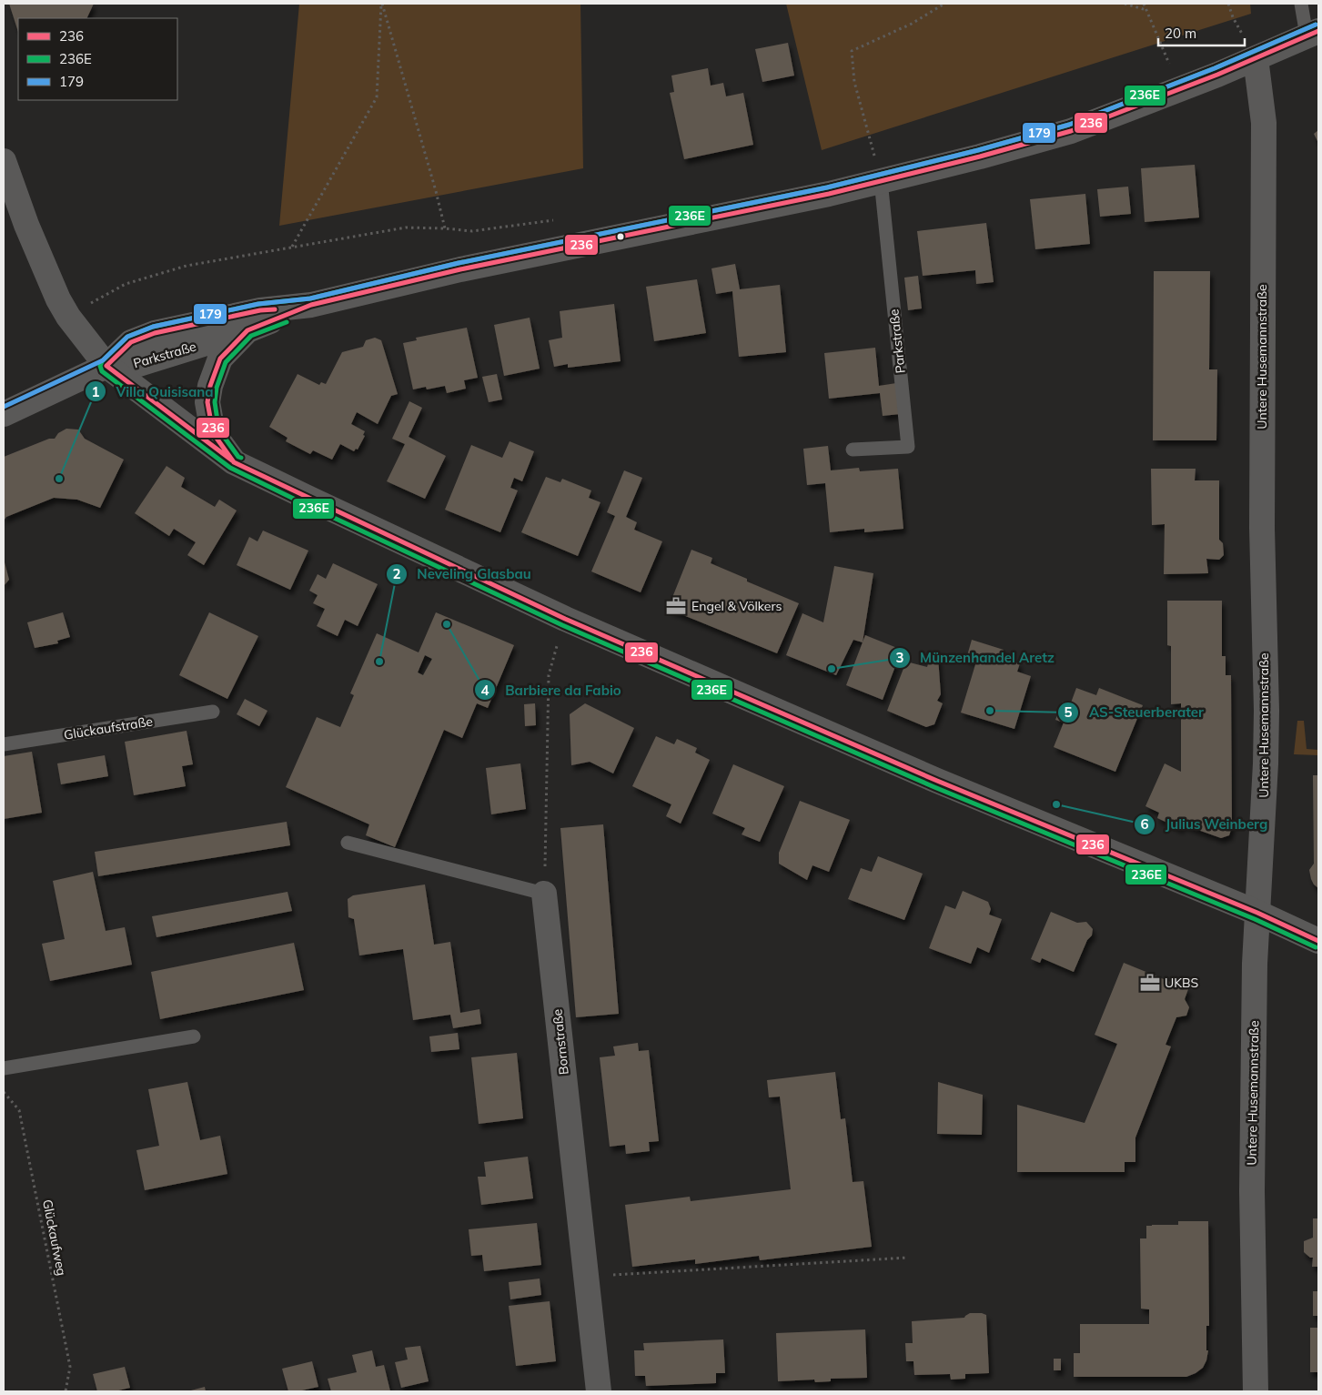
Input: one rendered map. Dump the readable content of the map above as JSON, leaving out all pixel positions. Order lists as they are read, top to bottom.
{
  "streets": {
    "street": ["Parkstraße", "Untere Husemannstraße", "Bornstraße"],
    "lane": ["Glückaufstraße"],
    "path": ["Glückaufweg"]
  },
  "crossings": [
    ["Parkstraße", "Untere Husemannstraße"]
  ],
  "places": {
    "other": [
      "Villa Quisisana",
      "Barbiere da Fabio",
      "Neveling Glasbau",
      "Münzenhandel Aretz",
      "AS-Steuerberater",
      "Julius Weinberg"
    ],
    "office": ["Engel & Völkers", "UKBS"]
  },
  "lines": ["transit line 236E", "transit line 179", "transit line 236"],
  "legend": ["236", "236E", "179"],
  "scale_bar": "20 m"
}
